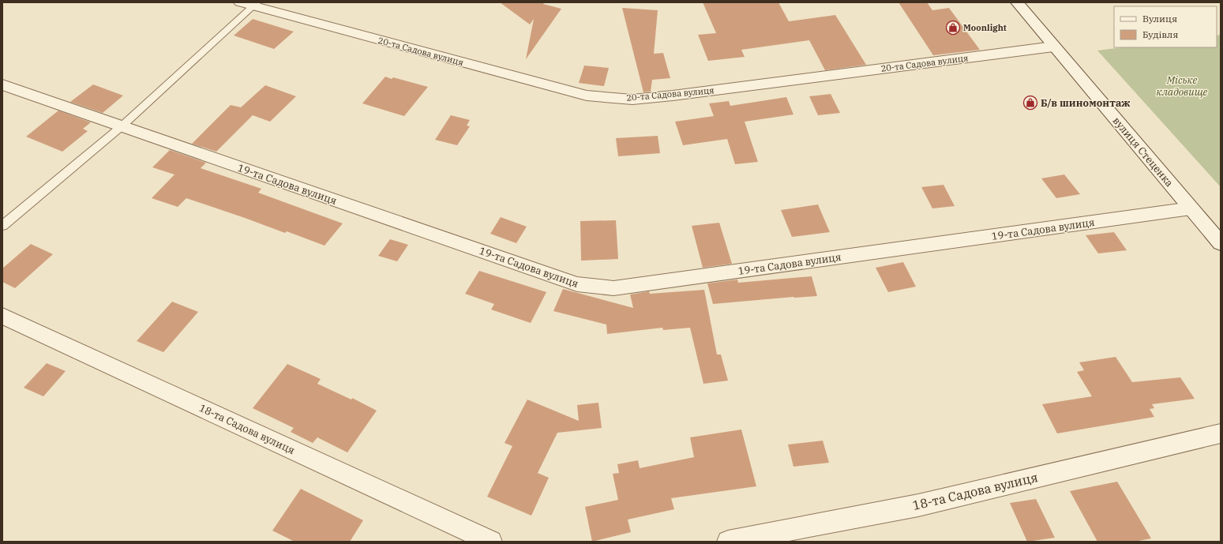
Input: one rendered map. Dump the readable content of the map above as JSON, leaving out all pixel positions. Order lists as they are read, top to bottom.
{
  "streets": {
    "street": [
      "20-та Садова вулиця",
      "вулиця Стеценка",
      "19-та Садова вулиця",
      "18-та Садова вулиця"
    ]
  },
  "crossings": [
    ["20-та Садова вулиця", "вулиця Стеценка"],
    ["вулиця Стеценка", "19-та Садова вулиця"]
  ],
  "parks": ["Міське кладовище"],
  "places": {
    "shop": ["Moonlight", "Б/в шиномонтаж"]
  },
  "legend": ["Вулиця", "Будівля"]
}
